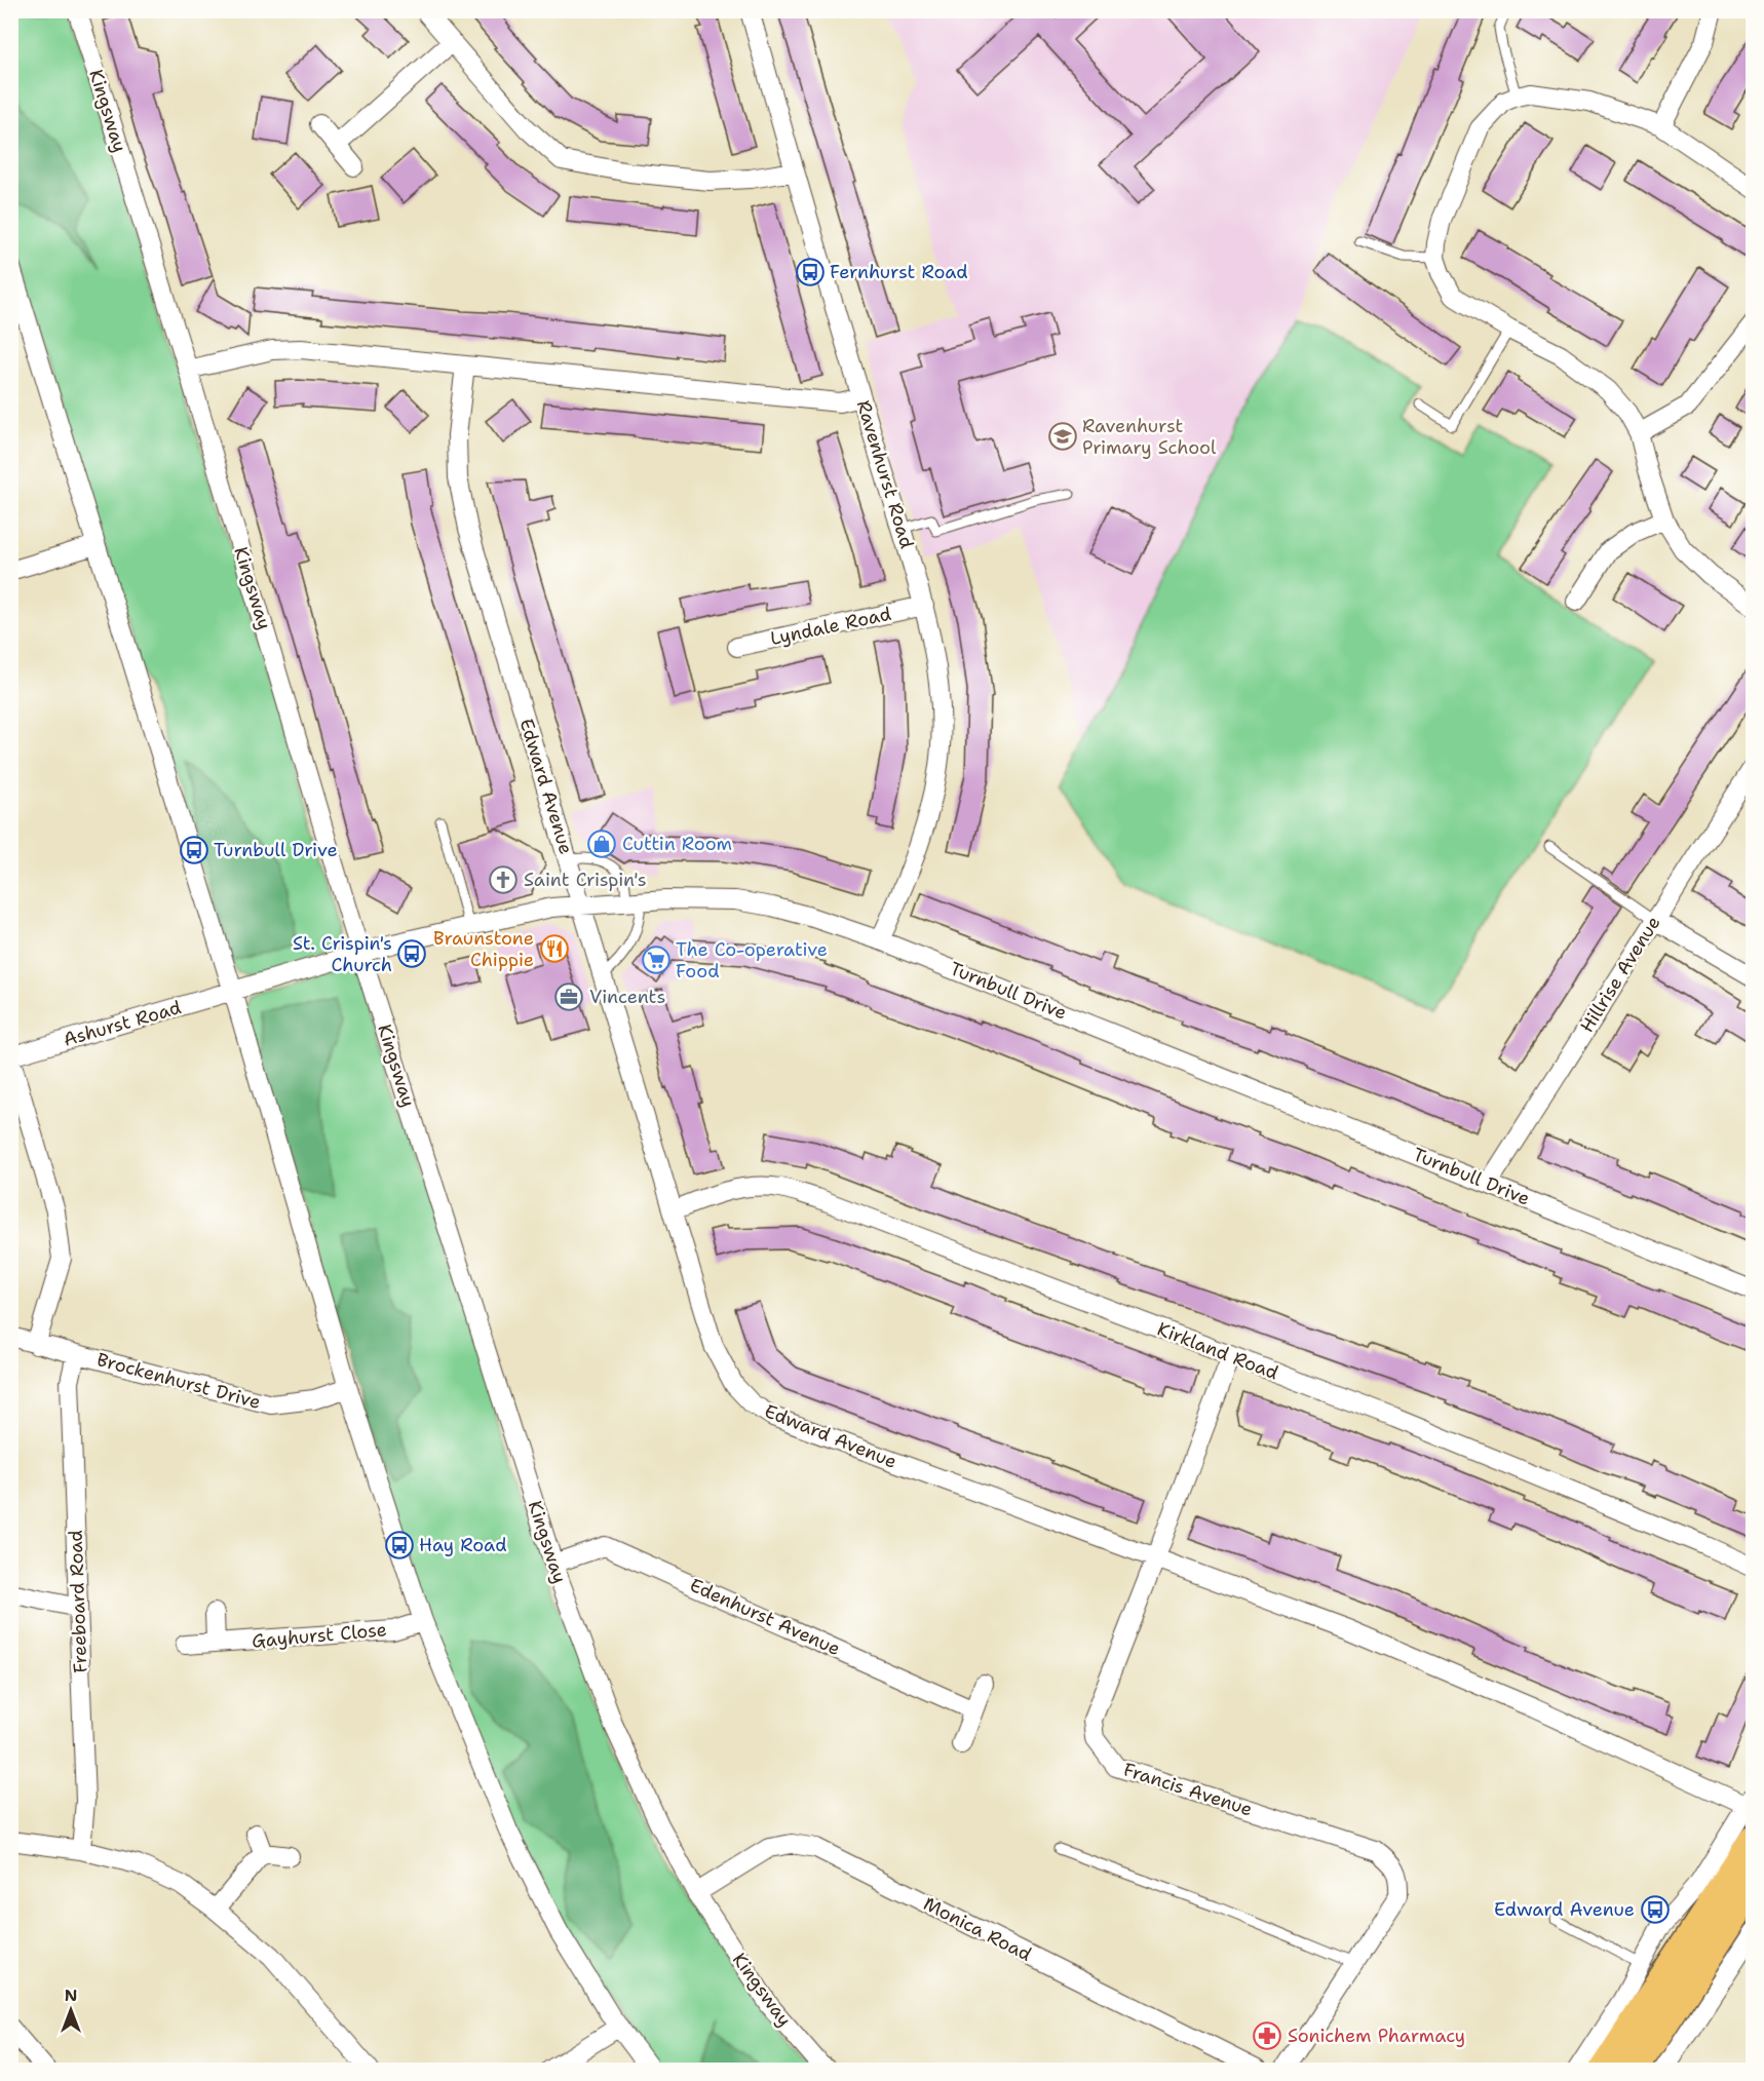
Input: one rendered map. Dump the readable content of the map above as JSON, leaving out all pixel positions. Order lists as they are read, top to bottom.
{
  "streets": {
    "street": [
      "Kingsway",
      "Ravenhurst Road",
      "Lyndale Road",
      "Edward Avenue",
      "Hillrise Avenue",
      "Turnbull Drive",
      "Ashurst Road",
      "Kirkland Road",
      "Brockenhurst Drive",
      "Freeboard Road",
      "Edenhurst Avenue",
      "Gayhurst Close",
      "Francis Avenue",
      "Monica Road"
    ]
  },
  "crossings": [
    ["Kingsway", "Turnbull Drive"],
    ["Kingsway", "Edenhurst Avenue"],
    ["Kingsway", "Monica Road"],
    ["Ravenhurst Road", "Lyndale Road"],
    ["Ravenhurst Road", "Turnbull Drive"],
    ["Edward Avenue", "Turnbull Drive"],
    ["Edward Avenue", "Kirkland Road"],
    ["Edward Avenue", "Francis Avenue"],
    ["Hillrise Avenue", "Turnbull Drive"],
    ["Turnbull Drive", "Ashurst Road"],
    ["Kirkland Road", "Francis Avenue"],
    ["Brockenhurst Drive", "Freeboard Road"]
  ],
  "places": {
    "bus stop": [
      "Fernhurst Road",
      "Turnbull Drive",
      "St. Crispin's Church",
      "Hay Road",
      "Edward Avenue"
    ],
    "school or university": ["Ravenhurst Primary School"],
    "shop": ["Cuttin Room"],
    "church": ["Saint Crispin's"],
    "restaurant": ["Braunstone Chippie"],
    "supermarket": ["The Co-operative Food"],
    "office": ["Vincents"],
    "pharmacy": ["Sonichem Pharmacy"]
  },
  "north": "top"
}
